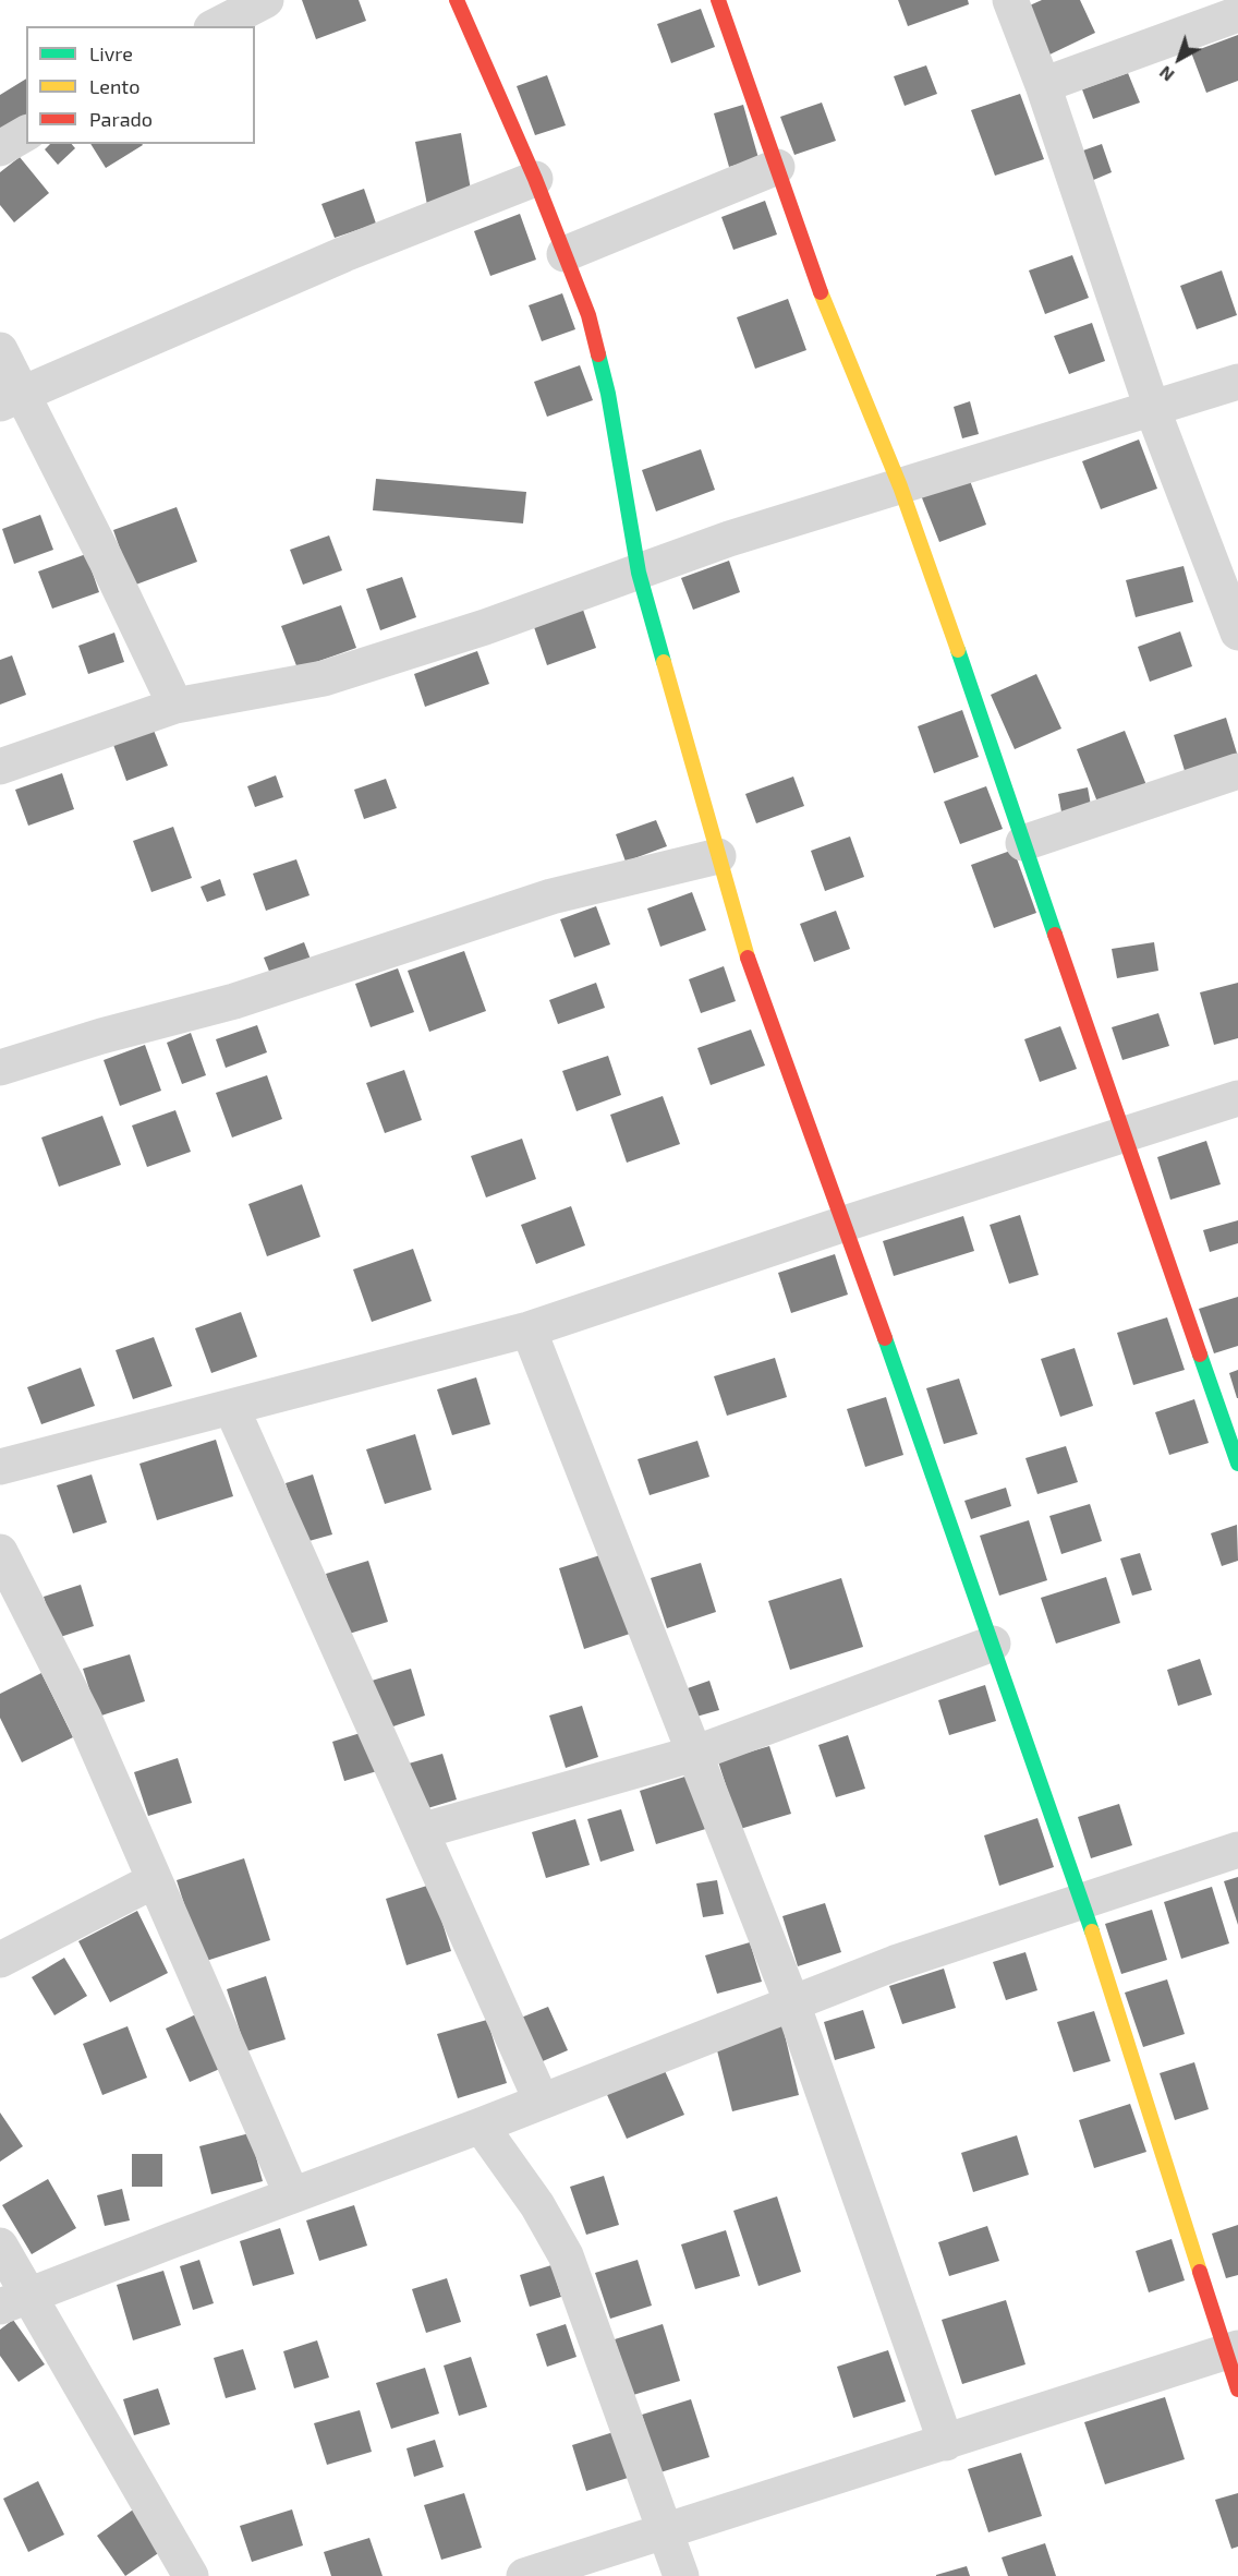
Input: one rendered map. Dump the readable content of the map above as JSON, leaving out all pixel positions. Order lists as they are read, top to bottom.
{
  "legend": ["Livre", "Lento", "Parado"],
  "north": "bottom left"
}
